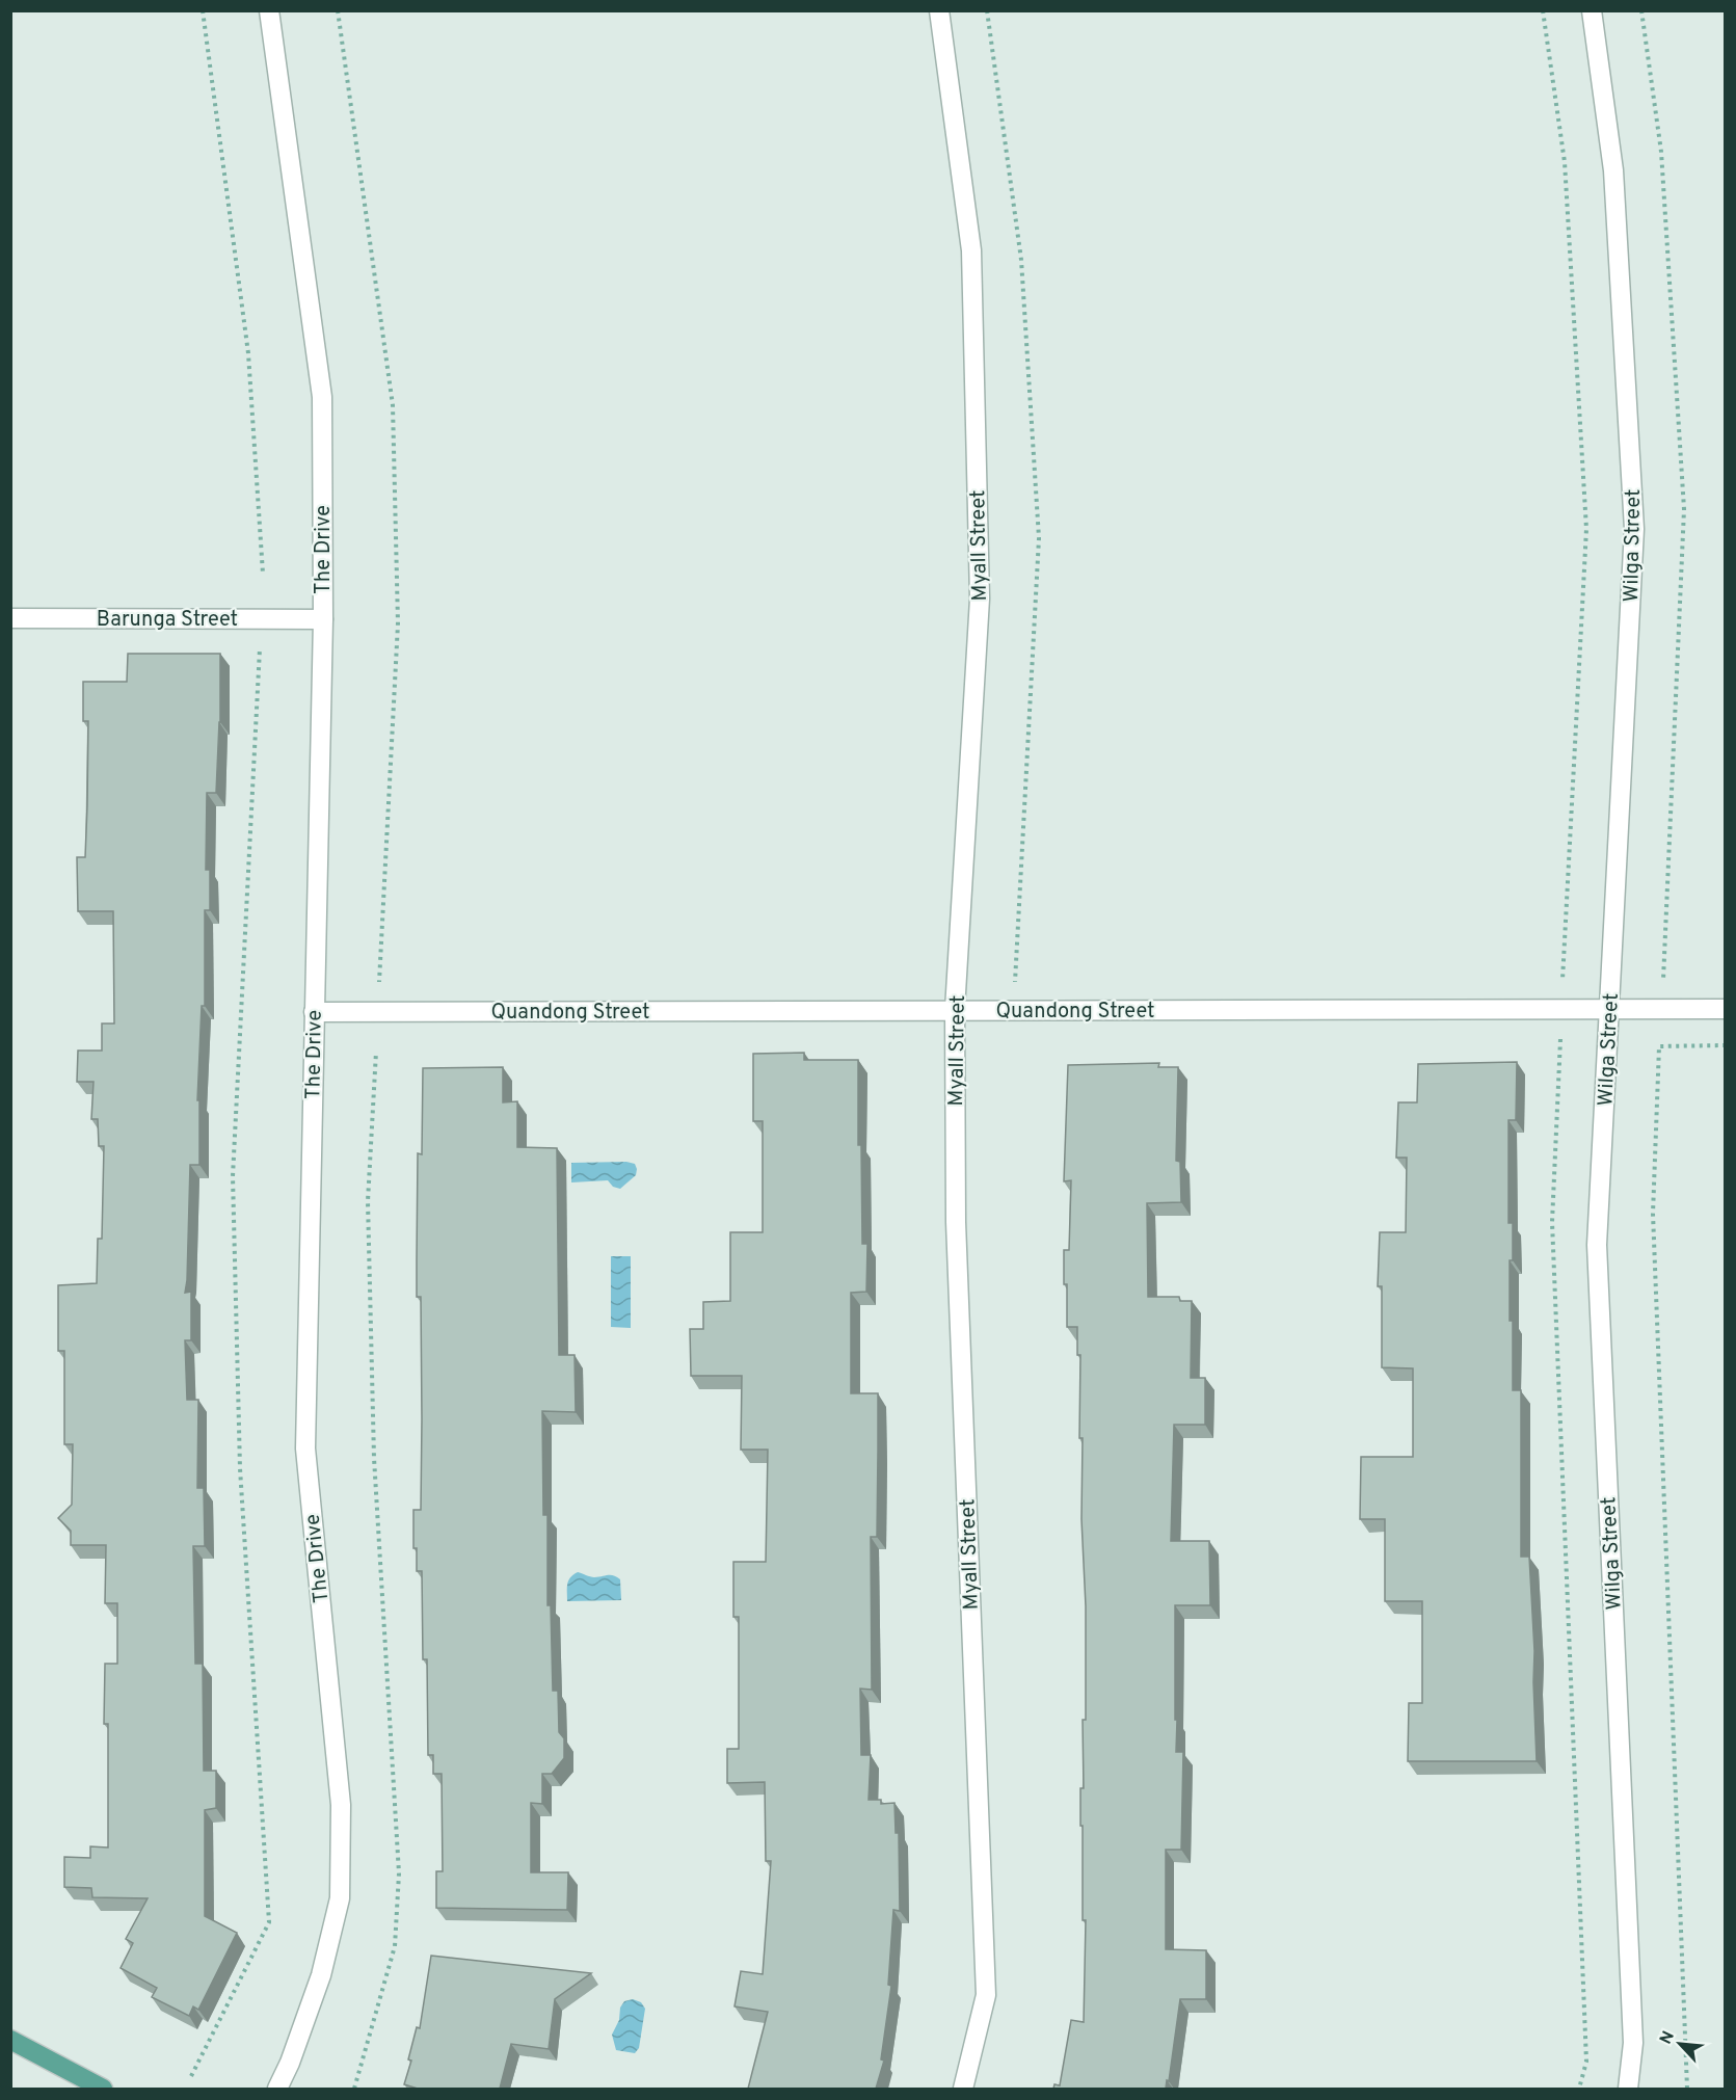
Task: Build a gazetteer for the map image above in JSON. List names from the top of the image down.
{
  "streets": {
    "street": [
      "Myall Street",
      "Wilga Street",
      "The Drive",
      "Barunga Street",
      "Quandong Street"
    ]
  },
  "crossings": [
    ["Myall Street", "Quandong Street"],
    ["Wilga Street", "Quandong Street"],
    ["The Drive", "Barunga Street"],
    ["The Drive", "Quandong Street"]
  ],
  "north": "top left"
}
